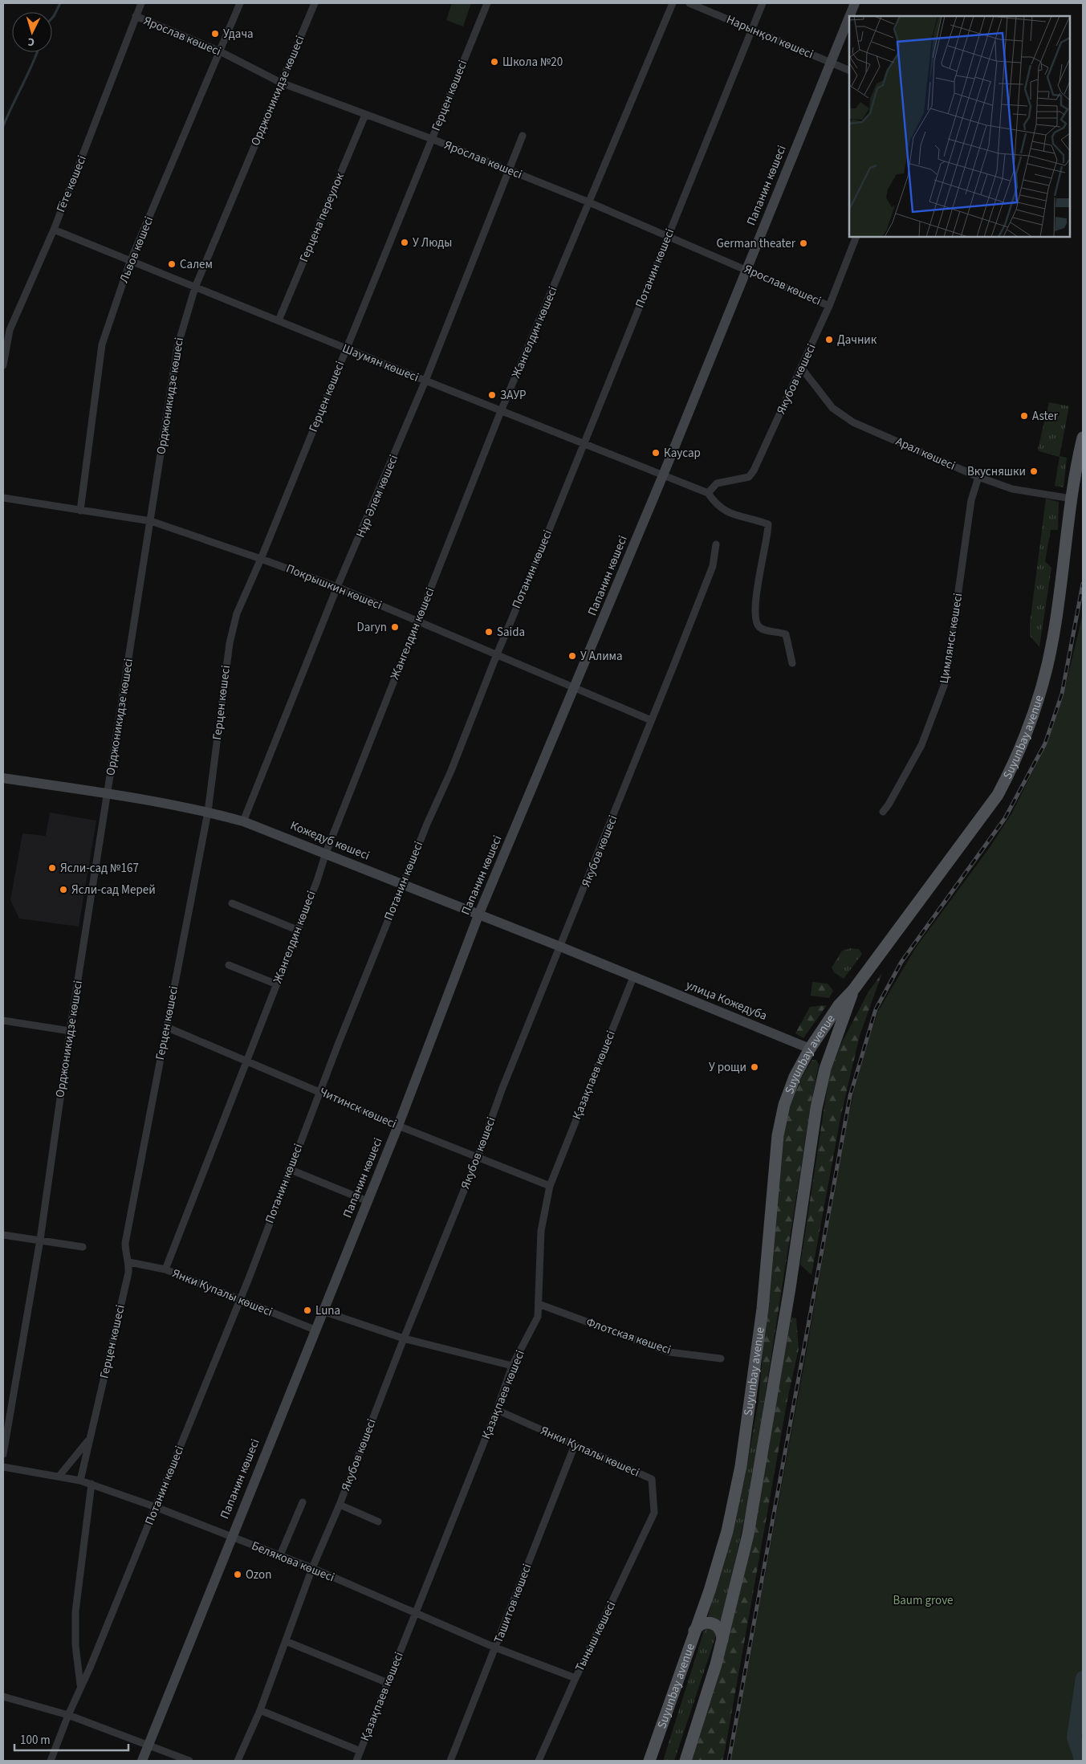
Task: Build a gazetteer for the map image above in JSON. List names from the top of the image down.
{
  "streets": {
    "main road": [
      "Папанин көшесі",
      "Suyunbay avenue",
      "Кожедуб көшесі",
      "улица Кожедуба"
    ],
    "street": [
      "Ярослав көшесі",
      "Нарынқол көшесі",
      "Орджоникидзе көшесі",
      "Герцен көшесі",
      "Гёте көшесі",
      "Герцена переулок",
      "Львов көшесі",
      "Потанин көшесі",
      "Жангелдин көшесі",
      "Шаумян көшесі",
      "Якубов көшесі",
      "Арал көшесі",
      "Нұр Әлем көшесі",
      "Покрышкин көшесі",
      "Цимлянск көшесі",
      "Қазақпаев көшесі",
      "Читинск көшесі",
      "Янки Купалы көшесі",
      "Флотская көшесі",
      "Белякова көшесі",
      "Ташитов көшесі",
      "Тыныш көшесі"
    ]
  },
  "crossings": [
    ["Ярослав көшесі", "Орджоникидзе көшесі"],
    ["Ярослав көшесі", "Герцен көшесі"],
    ["Ярослав көшесі", "Гёте көшесі"],
    ["Ярослав көшесі", "Папанин көшесі"],
    ["Ярослав көшесі", "Герцена переулок"],
    ["Ярослав көшесі", "Львов көшесі"],
    ["Ярослав көшесі", "Потанин көшесі"],
    ["Ярослав көшесі", "Жангелдин көшесі"],
    ["Ярослав көшесі", "Якубов көшесі"],
    ["Ярослав көшесі", "Нұр Әлем көшесі"],
    ["Нарынқол көшесі", "Папанин көшесі"],
    ["Нарынқол көшесі", "Потанин көшесі"],
    ["Орджоникидзе көшесі", "Шаумян көшесі"],
    ["Орджоникидзе көшесі", "Покрышкин көшесі"],
    ["Орджоникидзе көшесі", "Кожедуб көшесі"],
    ["Герцен көшесі", "Шаумян көшесі"],
    ["Герцен көшесі", "Покрышкин көшесі"],
    ["Герцен көшесі", "Кожедуб көшесі"],
    ["Герцен көшесі", "Читинск көшесі"],
    ["Герцен көшесі", "Янки Купалы көшесі"],
    ["Герцен көшесі", "Белякова көшесі"],
    ["Гёте көшесі", "Шаумян көшесі"],
    ["Папанин көшесі", "Шаумян көшесі"],
    ["Папанин көшесі", "Покрышкин көшесі"],
    ["Папанин көшесі", "Кожедуб көшесі"],
    ["Папанин көшесі", "Читинск көшесі"],
    ["Папанин көшесі", "Янки Купалы көшесі"],
    ["Папанин көшесі", "Белякова көшесі"],
    ["Герцена переулок", "Шаумян көшесі"],
    ["Львов көшесі", "Шаумян көшесі"],
    ["Львов көшесі", "Покрышкин көшесі"],
    ["Потанин көшесі", "Шаумян көшесі"],
    ["Потанин көшесі", "Покрышкин көшесі"],
    ["Потанин көшесі", "Кожедуб көшесі"],
    ["Потанин көшесі", "Читинск көшесі"],
    ["Потанин көшесі", "Янки Купалы көшесі"],
    ["Потанин көшесі", "Белякова көшесі"],
    ["Жангелдин көшесі", "Шаумян көшесі"],
    ["Жангелдин көшесі", "Покрышкин көшесі"],
    ["Жангелдин көшесі", "Кожедуб көшесі"],
    ["Жангелдин көшесі", "Читинск көшесі"],
    ["Жангелдин көшесі", "Янки Купалы көшесі"],
    ["Шаумян көшесі", "Якубов көшесі"],
    ["Шаумян көшесі", "Нұр Әлем көшесі"],
    ["Якубов көшесі", "Арал көшесі"],
    ["Якубов көшесі", "Покрышкин көшесі"],
    ["Якубов көшесі", "Кожедуб көшесі"],
    ["Якубов көшесі", "Читинск көшесі"],
    ["Якубов көшесі", "Белякова көшесі"],
    ["Арал көшесі", "Цимлянск көшесі"],
    ["Арал көшесі", "Suyunbay avenue"],
    ["Нұр Әлем көшесі", "Покрышкин көшесі"],
    ["Нұр Әлем көшесі", "Кожедуб көшесі"],
    ["Suyunbay avenue", "улица Кожедуба"],
    ["Кожедуб көшесі", "улица Кожедуба"],
    ["Кожедуб көшесі", "Қазақпаев көшесі"],
    ["улица Кожедуба", "Қазақпаев көшесі"],
    ["Қазақпаев көшесі", "Читинск көшесі"],
    ["Қазақпаев көшесі", "Янки Купалы көшесі"],
    ["Қазақпаев көшесі", "Флотская көшесі"],
    ["Қазақпаев көшесі", "Белякова көшесі"],
    ["Янки Купалы көшесі", "Ташитов көшесі"],
    ["Янки Купалы көшесі", "Тыныш көшесі"],
    ["Белякова көшесі", "Ташитов көшесі"],
    ["Белякова көшесі", "Тыныш көшесі"]
  ],
  "parks": ["Baum grove"],
  "places": [
    "Удача",
    "Школа №20",
    "У Люды",
    "German theater",
    "Салем",
    "Дачник",
    "ЗАУР",
    "Aster",
    "Каусар",
    "Вкусняшки",
    "Daryn",
    "Saida",
    "У Алима",
    "Ясли-сад №167",
    "Ясли-сад Мерей",
    "У рощи",
    "Luna",
    "Ozon"
  ],
  "scale_bar": "100 m",
  "north": "bottom"
}
